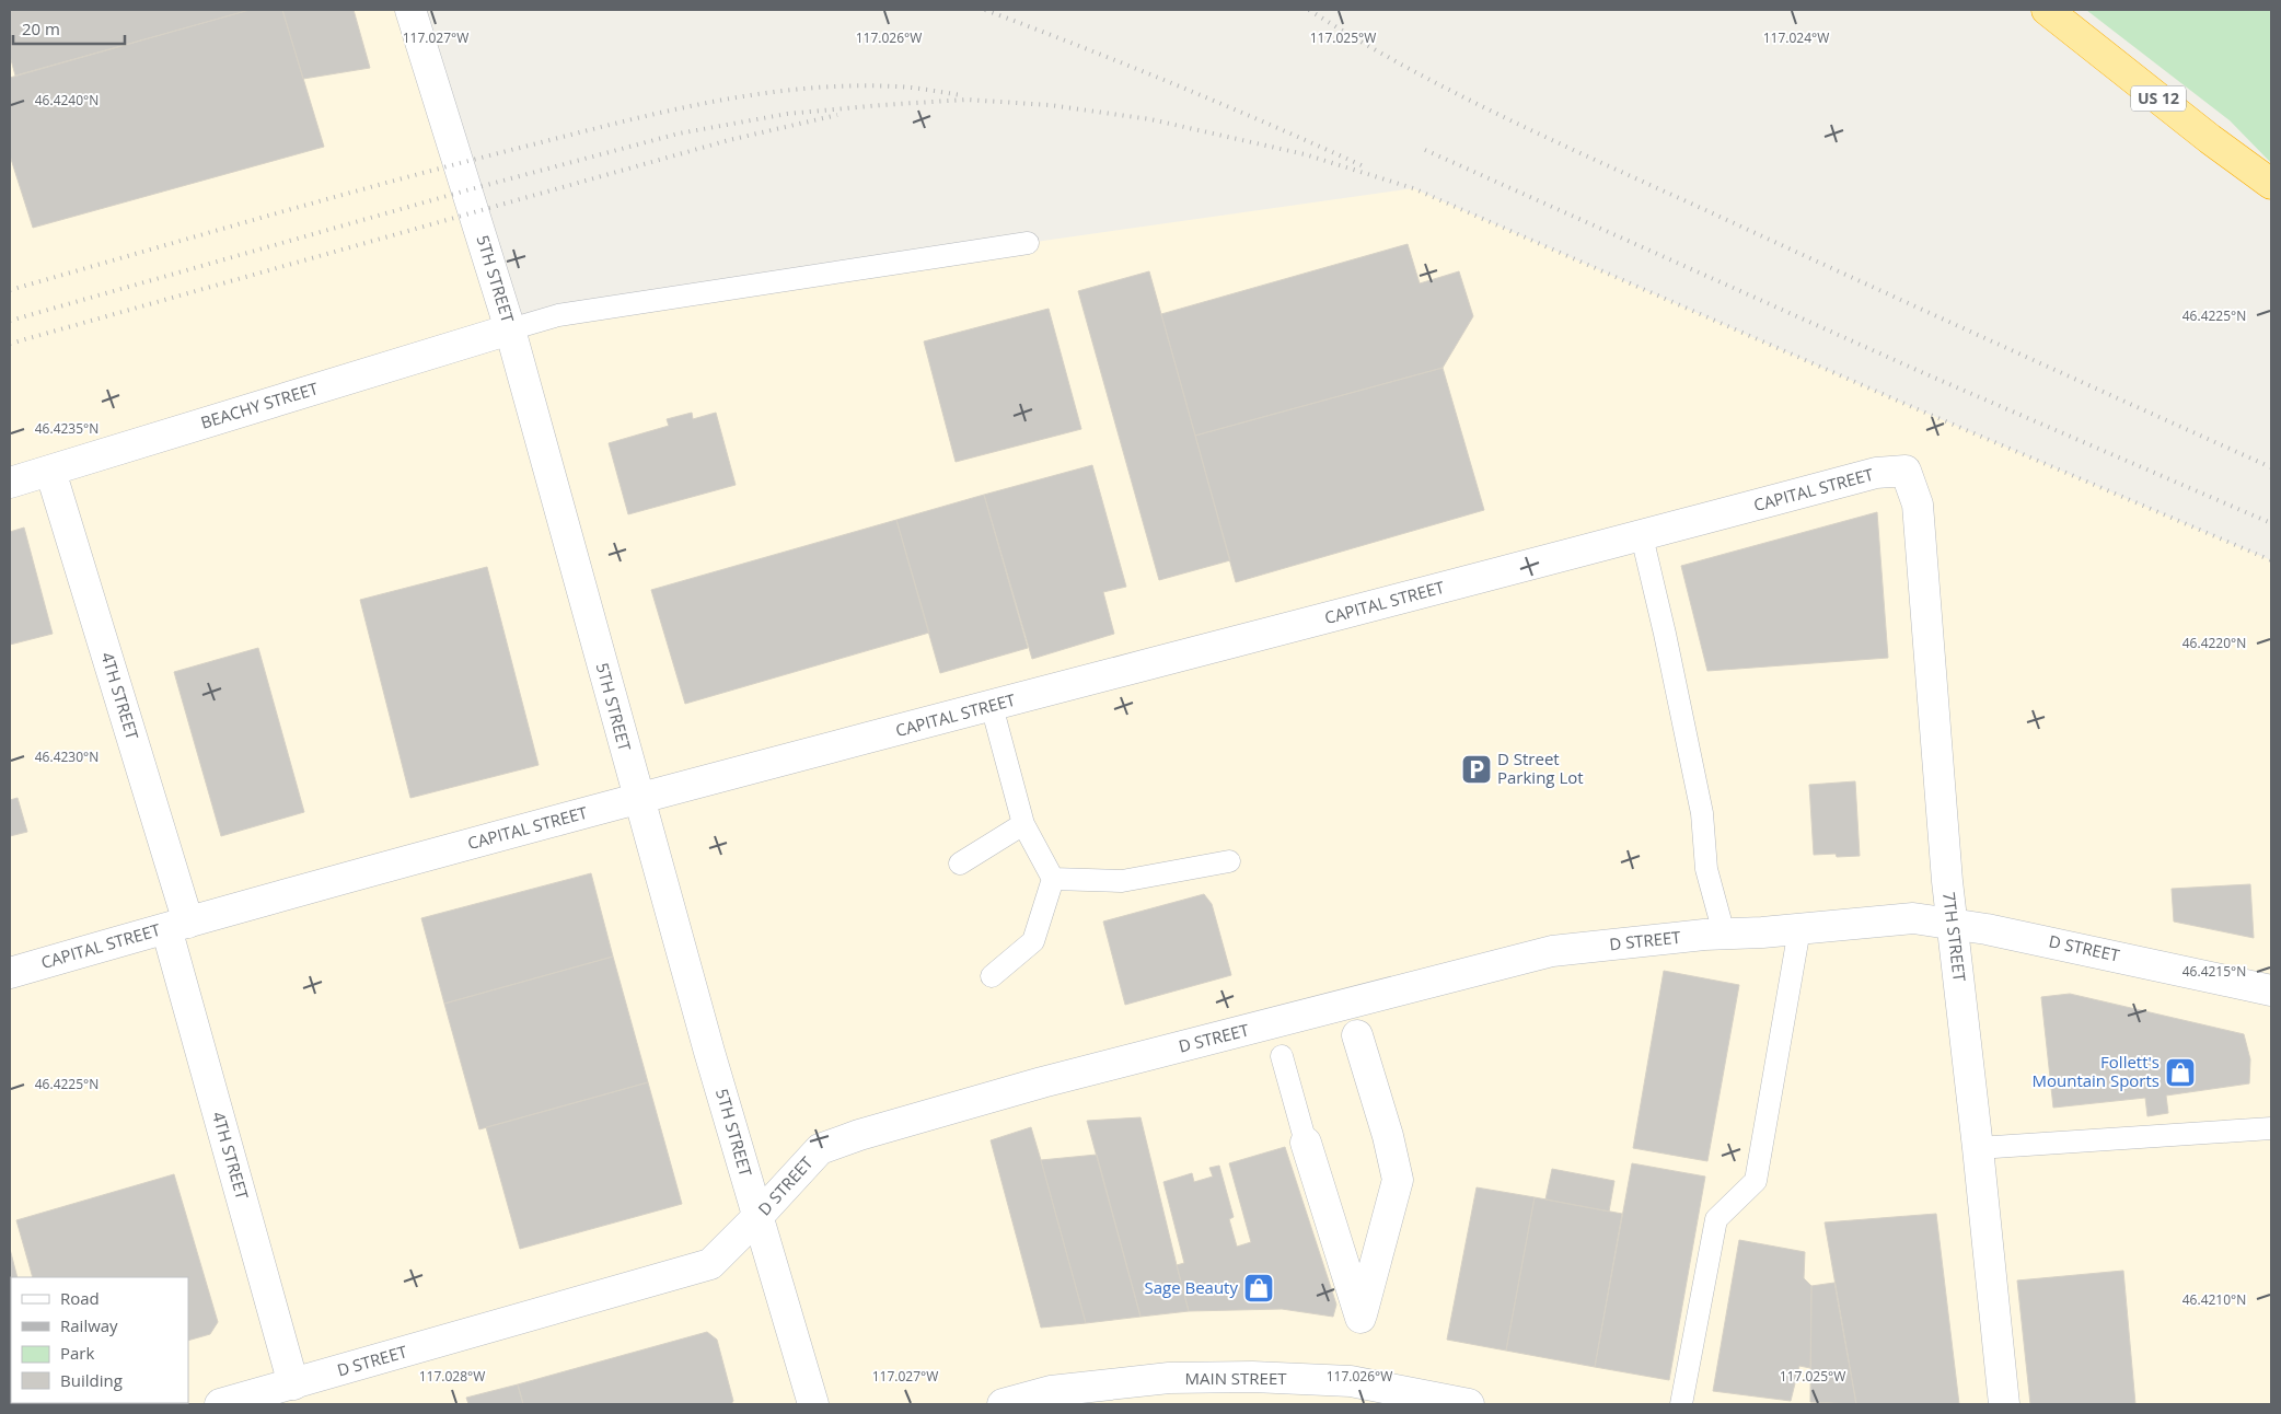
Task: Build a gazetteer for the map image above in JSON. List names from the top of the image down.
{
  "streets": {
    "highway": ["US 12"],
    "street": [
      "5TH STREET",
      "BEACHY STREET",
      "CAPITAL STREET",
      "4TH STREET",
      "7TH STREET",
      "D STREET",
      "MAIN STREET"
    ]
  },
  "crossings": [
    ["5TH STREET", "BEACHY STREET"],
    ["5TH STREET", "CAPITAL STREET"],
    ["5TH STREET", "D STREET"],
    ["BEACHY STREET", "4TH STREET"],
    ["CAPITAL STREET", "4TH STREET"],
    ["CAPITAL STREET", "7TH STREET"],
    ["4TH STREET", "D STREET"],
    ["7TH STREET", "D STREET"]
  ],
  "places": {
    "parking": ["D Street Parking Lot"],
    "shop": ["Follett's Mountain Sports", "Sage Beauty"]
  },
  "legend": [
    "Road",
    "Railway",
    "Park",
    "Building"
  ],
  "scale_bar": "20 m",
  "coordinates": [
    "117.024°W",
    "117.027°W",
    "117.026°W",
    "117.025°W",
    "46.4240°N",
    "46.4225°N",
    "46.4235°N",
    "46.4220°N",
    "46.4230°N",
    "46.4215°N",
    "46.4210°N",
    "117.028°W"
  ]
}
